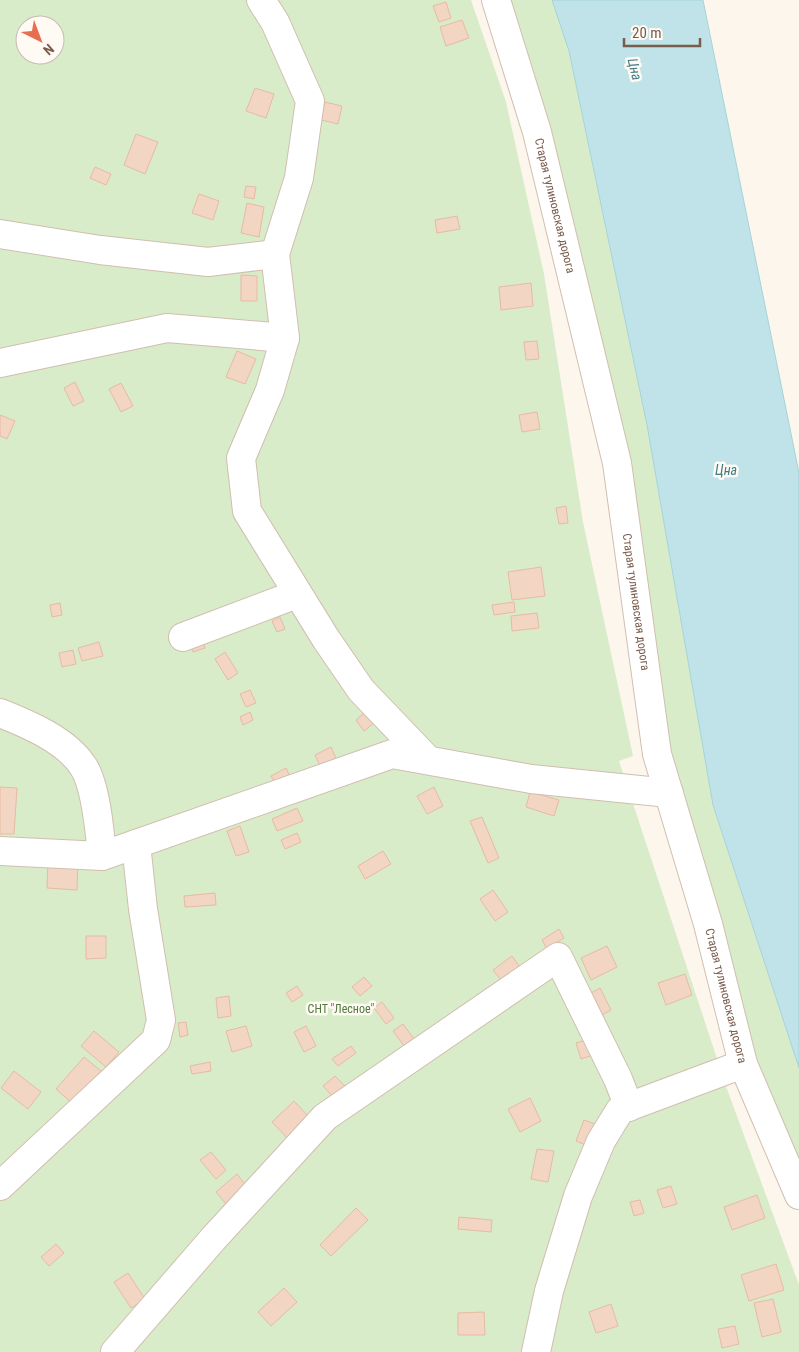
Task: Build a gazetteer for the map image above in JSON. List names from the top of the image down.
{
  "streets": {
    "street": ["Старая тулиновская дорога"]
  },
  "water": ["Цна"],
  "parks": ["СНТ \"Лесное\""],
  "scale_bar": "20 m",
  "north": "bottom right"
}
